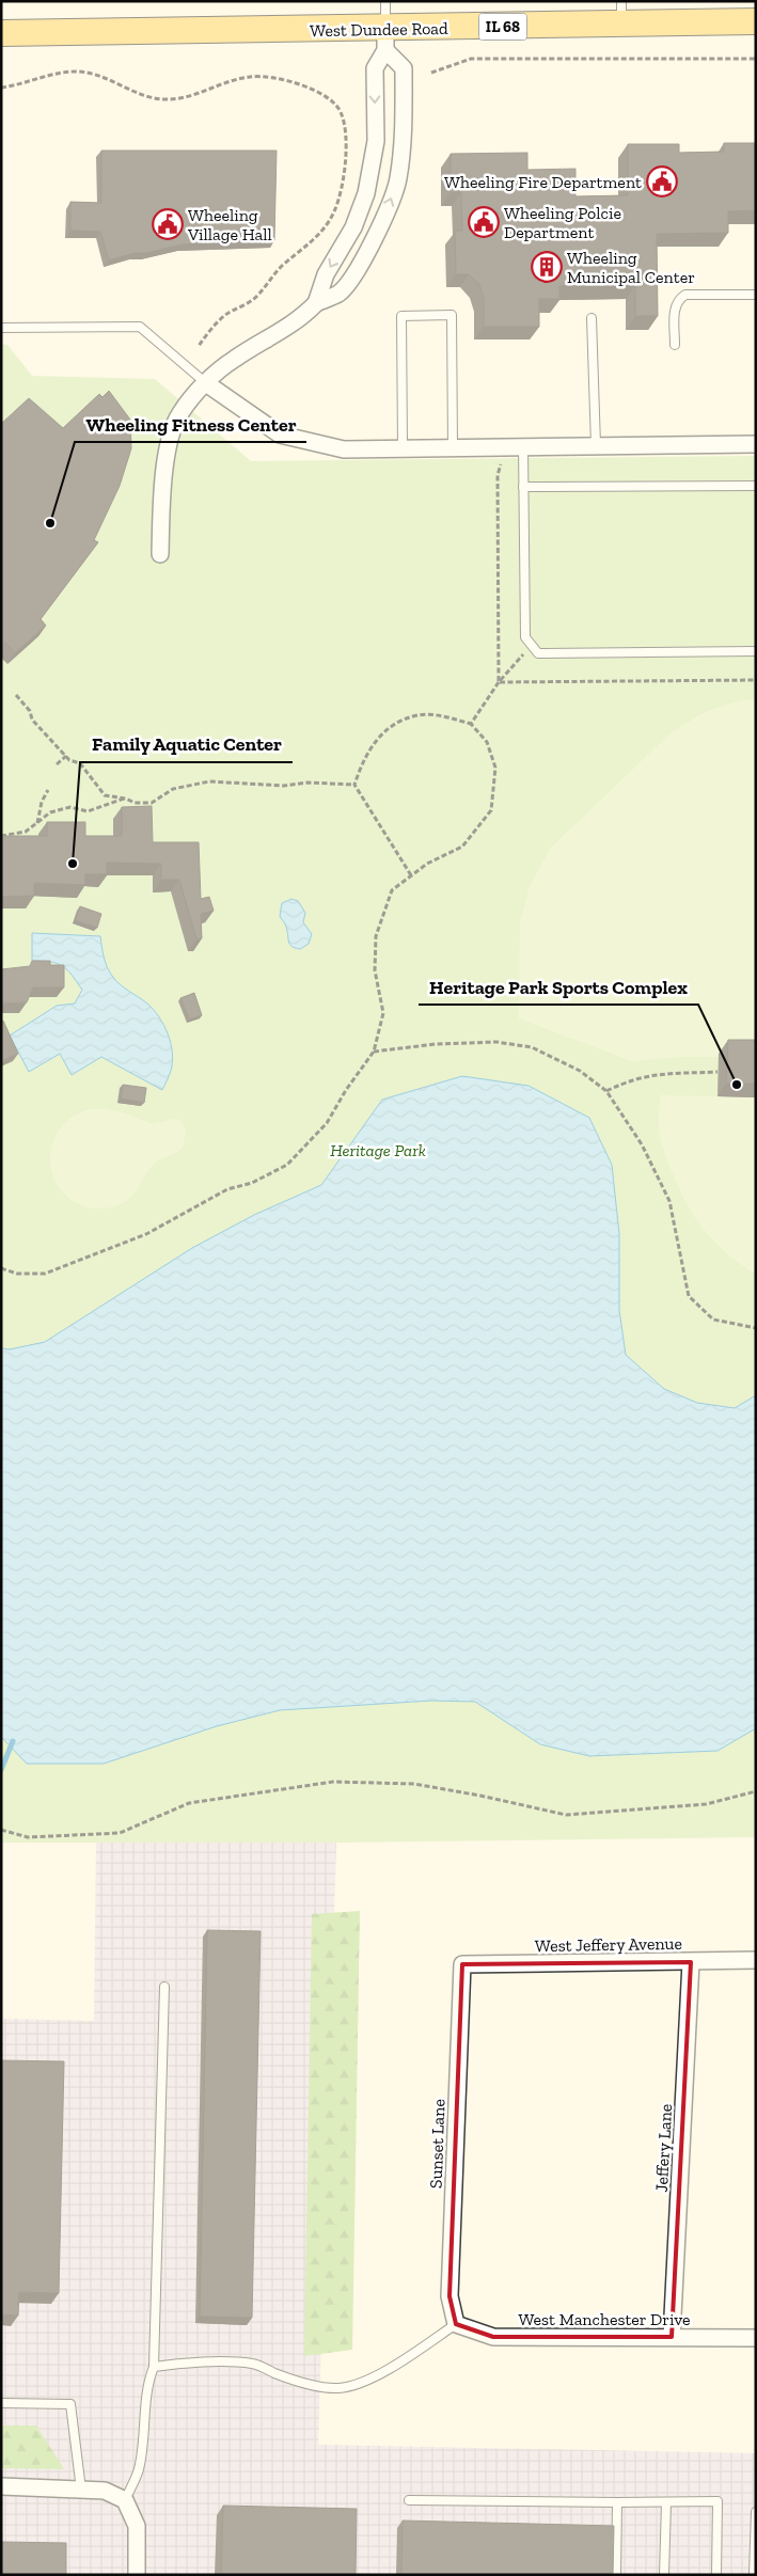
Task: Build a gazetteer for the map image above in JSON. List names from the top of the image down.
{
  "streets": {
    "main road": ["IL 68", "West Dundee Road"],
    "street": [
      "West Jeffery Avenue",
      "Sunset Lane",
      "Jeffery Lane",
      "West Manchester Drive"
    ]
  },
  "crossings": [
    ["West Jeffery Avenue", "Sunset Lane"],
    ["West Jeffery Avenue", "Jeffery Lane"],
    ["Sunset Lane", "West Manchester Drive"],
    ["Jeffery Lane", "West Manchester Drive"]
  ],
  "parks": ["Heritage Park"],
  "places": {
    "public building": ["Wheeling Fire Department", "Wheeling Polcie Department", "Wheeling Village Hall"],
    "building": ["Wheeling Municipal Center"],
    "other": ["Wheeling Fitness Center", "Family Aquatic Center", "Heritage Park Sports Complex"]
  }
}
